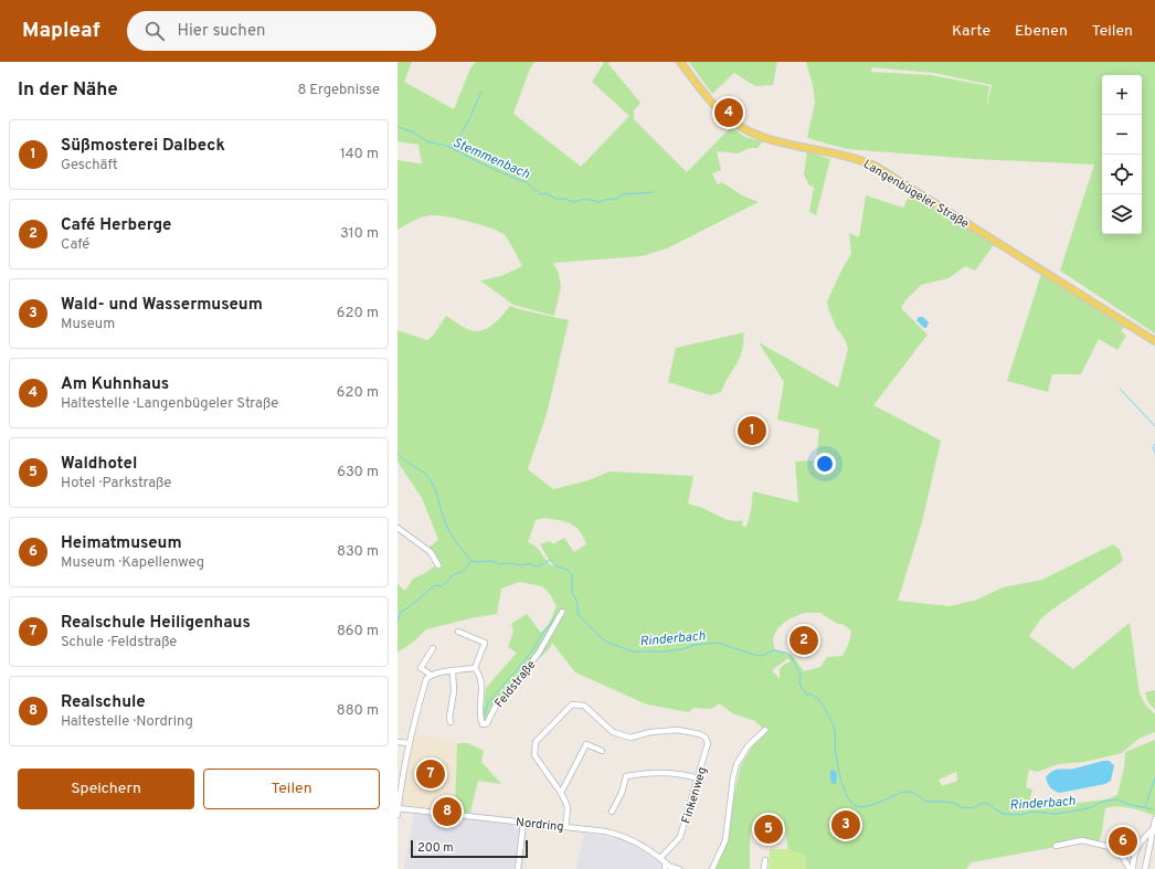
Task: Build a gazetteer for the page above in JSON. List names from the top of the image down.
{
  "streets": {
    "main road": ["Langenbügeler Straße"],
    "street": ["Feldstraße", "Finkenweg", "Nordring"]
  },
  "crossings": [
    ["Finkenweg", "Nordring"]
  ],
  "water": ["Stemmenbach", "Rinderbach"],
  "scale_bar": "200 m",
  "page": {
    "header": "Mapleaf",
    "search": "Hier suchen",
    "nav": ["Karte", "Ebenen", "Teilen"],
    "heading": ["In der Nähe", "8 Ergebnisse"],
    "map_buttons": ["+", "−"],
    "pins": [
      "4",
      "1",
      "2",
      "7",
      "8",
      "3",
      "5",
      "6"
    ],
    "list": [
      {
        "mark": "1",
        "name": "Süßmosterei Dalbeck",
        "note": "Geschäft",
        "value": "140 m"
      },
      {
        "mark": "2",
        "name": "Café Herberge",
        "note": "Café",
        "value": "310 m"
      },
      {
        "mark": "3",
        "name": "Wald- und Wassermuseum",
        "note": "Museum",
        "value": "620 m"
      },
      {
        "mark": "4",
        "name": "Am Kuhnhaus",
        "note": "Haltestelle · Langenbügeler Straße",
        "value": "620 m"
      },
      {
        "mark": "5",
        "name": "Waldhotel",
        "note": "Hotel · Parkstraße",
        "value": "630 m"
      },
      {
        "mark": "6",
        "name": "Heimatmuseum",
        "note": "Museum · Kapellenweg",
        "value": "830 m"
      },
      {
        "mark": "7",
        "name": "Realschule Heiligenhaus",
        "note": "Schule · Feldstraße",
        "value": "860 m"
      },
      {
        "mark": "8",
        "name": "Realschule",
        "note": "Haltestelle · Nordring",
        "value": "880 m"
      }
    ],
    "buttons": ["Speichern", "Teilen"],
    "scale": "200 m"
  }
}
